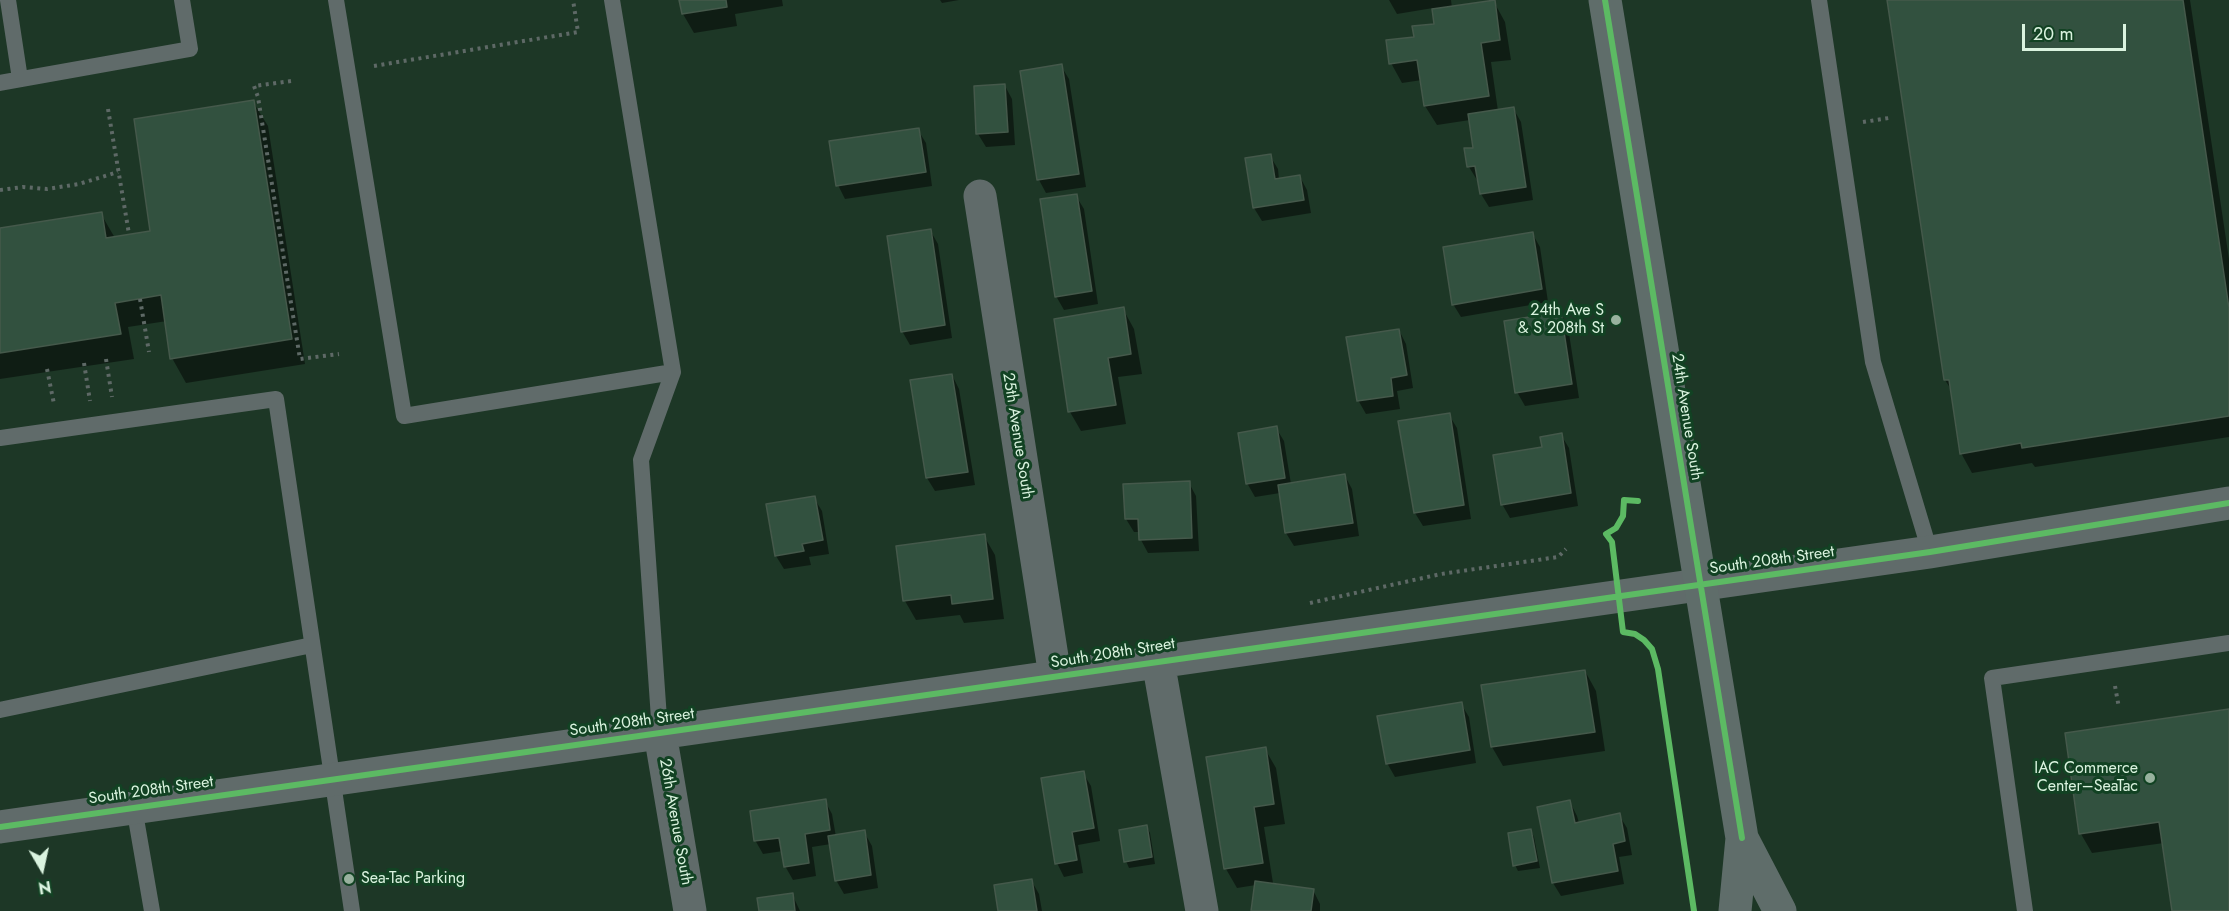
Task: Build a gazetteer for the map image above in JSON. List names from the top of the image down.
{
  "streets": {
    "street": [
      "24th Avenue South",
      "25th Avenue South",
      "South 208th Street",
      "26th Avenue South"
    ]
  },
  "crossings": [
    ["24th Avenue South", "South 208th Street"],
    ["25th Avenue South", "South 208th Street"],
    ["South 208th Street", "26th Avenue South"]
  ],
  "places": ["24th Ave S & S 208th St", "IAC Commerce Center–SeaTac", "Sea-Tac Parking"],
  "scale_bar": "20 m",
  "north": "bottom"
}
